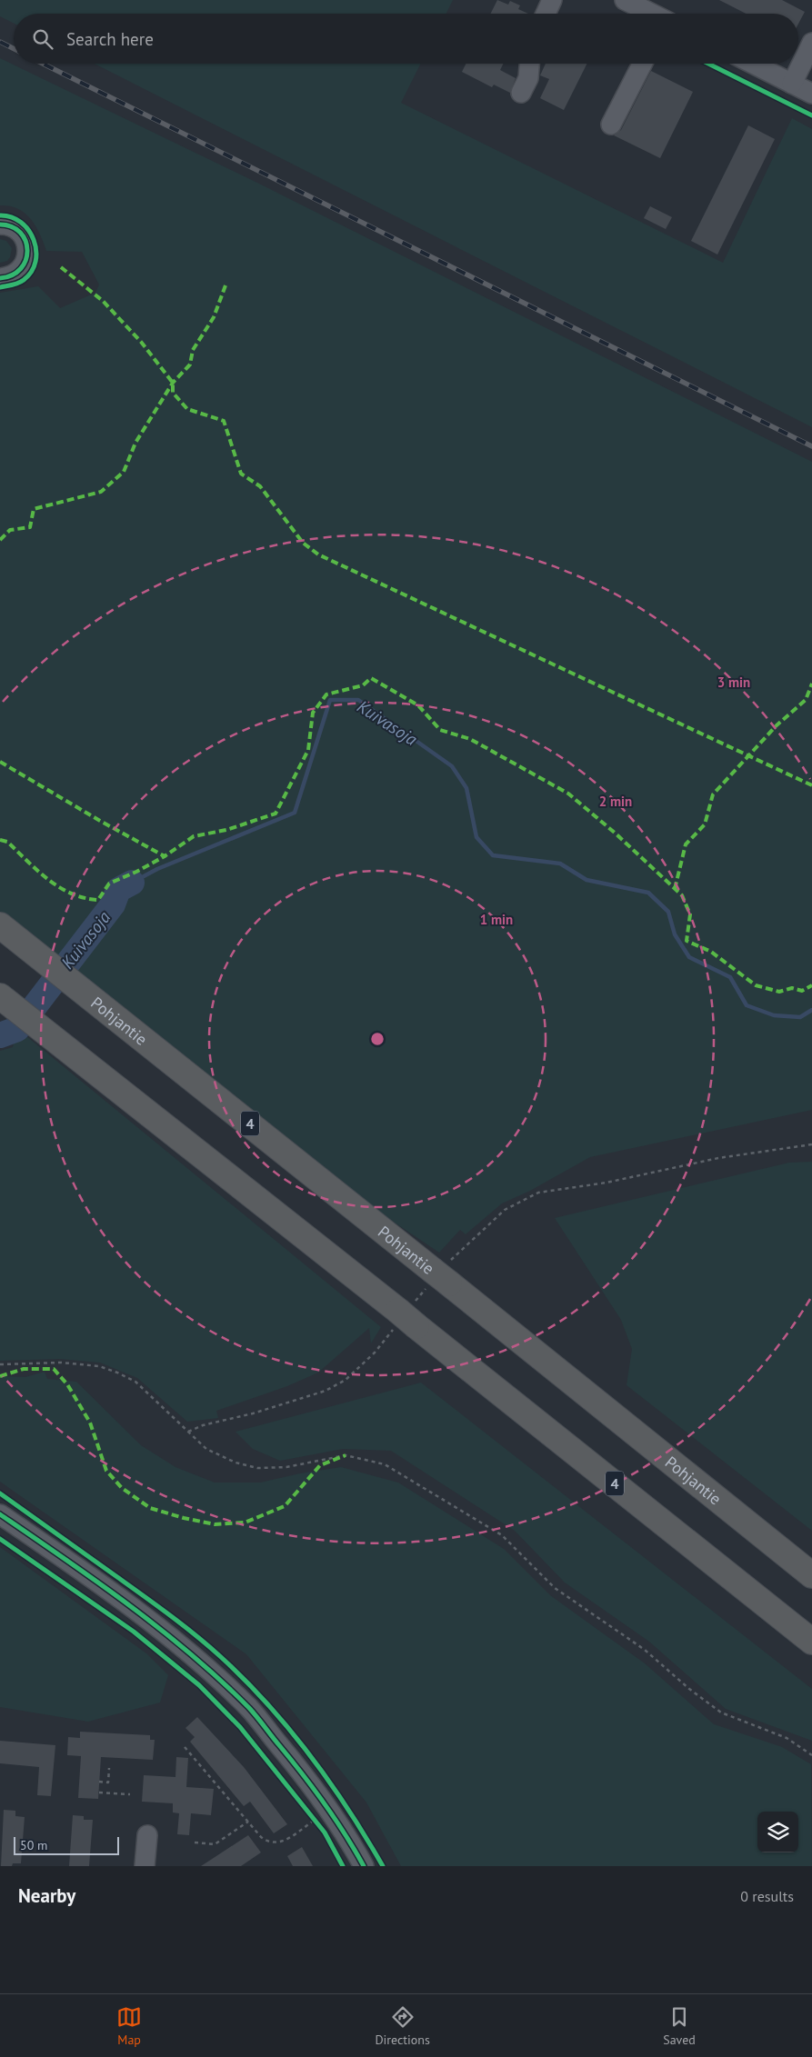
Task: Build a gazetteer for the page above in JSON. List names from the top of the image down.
{
  "streets": {
    "highway": ["Pohjantie", "4"]
  },
  "water": ["Kuivasoja"],
  "scale_bar": "50 m",
  "page": {
    "search": "Search here",
    "scale": "50 m",
    "heading": ["Nearby", "0 results"],
    "nav": ["Map", "Directions", "Saved"]
  },
  "rings": ["3 min", "2 min", "1 min"]
}
